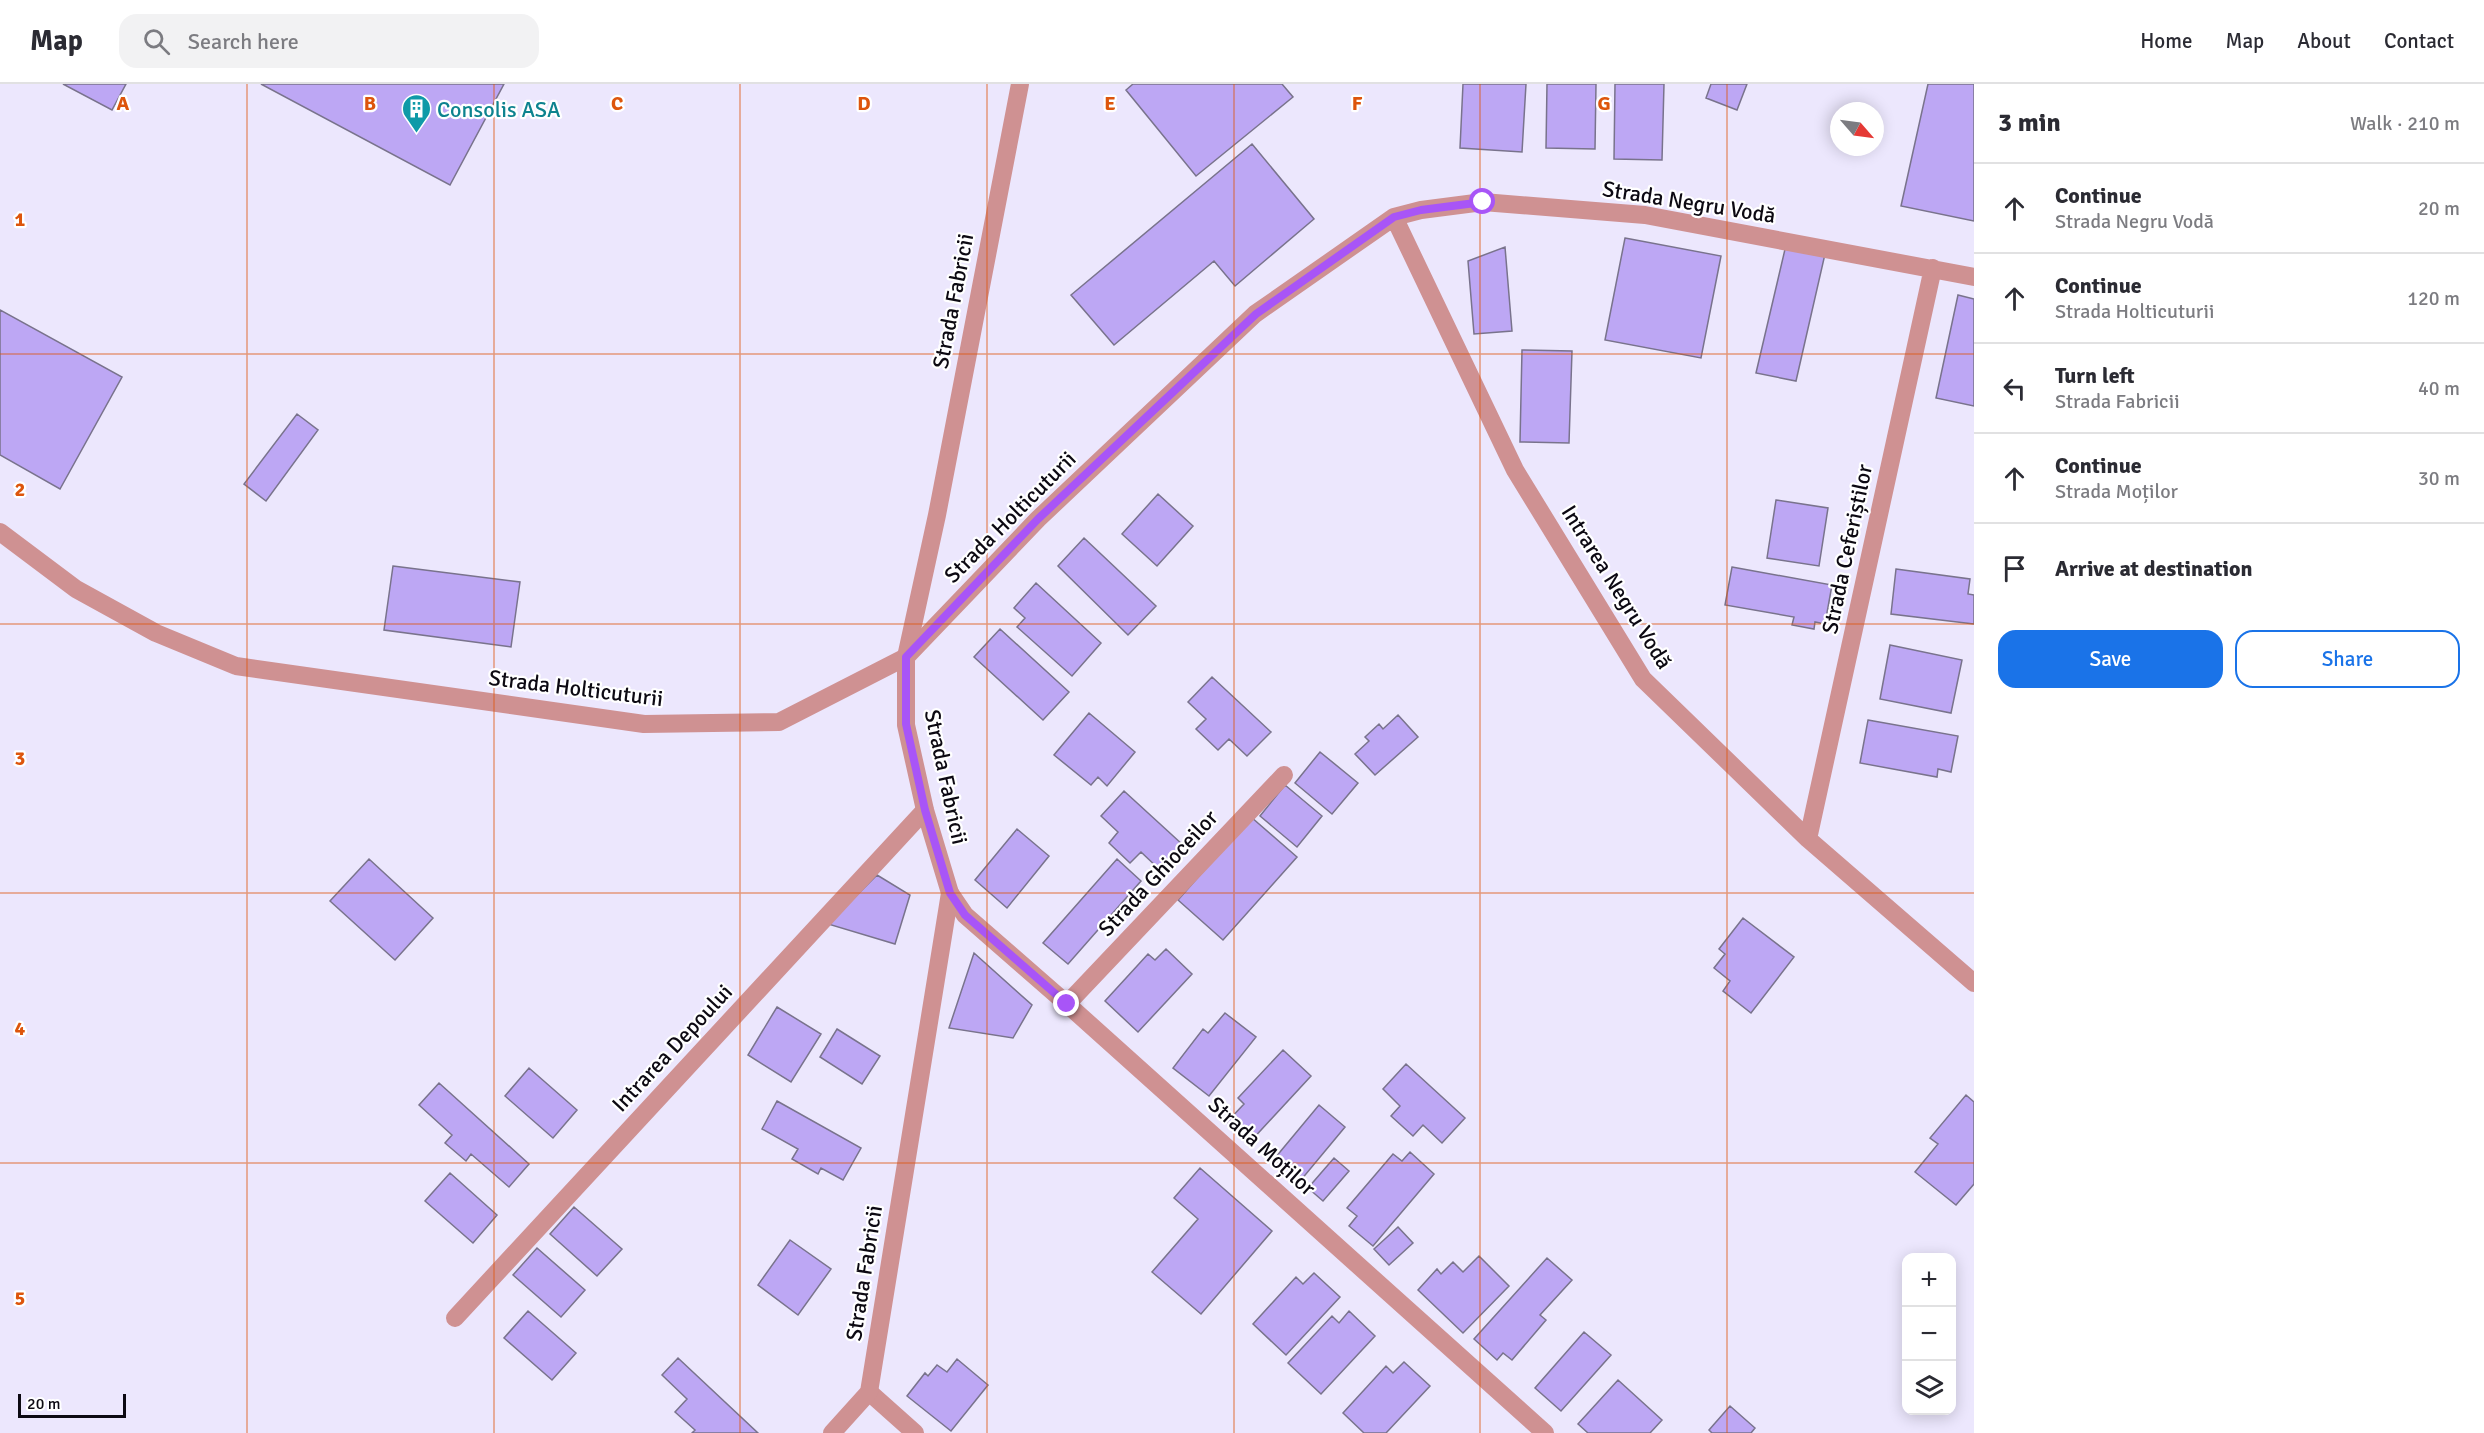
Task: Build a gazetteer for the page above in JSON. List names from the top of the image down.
{
  "streets": {
    "street": [
      "Strada Negru Vodă",
      "Strada Fabricii",
      "Strada Holticuturii",
      "Strada Ceferiștilor",
      "Intrarea Negru Vodă",
      "Strada Ghioceilor",
      "Intrarea Depoului",
      "Strada Moților"
    ]
  },
  "crossings": [
    ["Strada Negru Vodă", "Strada Holticuturii"],
    ["Strada Negru Vodă", "Strada Ceferiștilor"],
    ["Strada Negru Vodă", "Intrarea Negru Vodă"],
    ["Strada Fabricii", "Strada Holticuturii"],
    ["Strada Fabricii", "Intrarea Depoului"],
    ["Strada Fabricii", "Strada Moților"],
    ["Strada Holticuturii", "Intrarea Negru Vodă"],
    ["Strada Ceferiștilor", "Intrarea Negru Vodă"],
    ["Strada Ghioceilor", "Strada Moților"]
  ],
  "places": {
    "building": ["Consolis ASA"]
  },
  "scale_bar": "20 m",
  "north": "bottom right",
  "page": {
    "header": "Map",
    "search": "Search here",
    "nav": [
      "Home",
      "Map",
      "About",
      "Contact"
    ],
    "heading": ["3 min", "Walk · 210 m"],
    "list": [
      ["Continue", "Strada Negru Vodă", "20 m"],
      ["Continue", "Strada Holticuturii", "120 m"],
      ["Turn left", "Strada Fabricii", "40 m"],
      ["Continue", "Strada Moților", "30 m"],
      "Arrive at destination"
    ],
    "buttons": ["Save", "Share"],
    "map_buttons": ["+", "−"],
    "scale": "20 m"
  },
  "grid": {
    "columns": [
      "A",
      "B",
      "C",
      "D",
      "E",
      "F",
      "G"
    ],
    "rows": [
      "1",
      "2",
      "3",
      "4",
      "5"
    ]
  }
}
